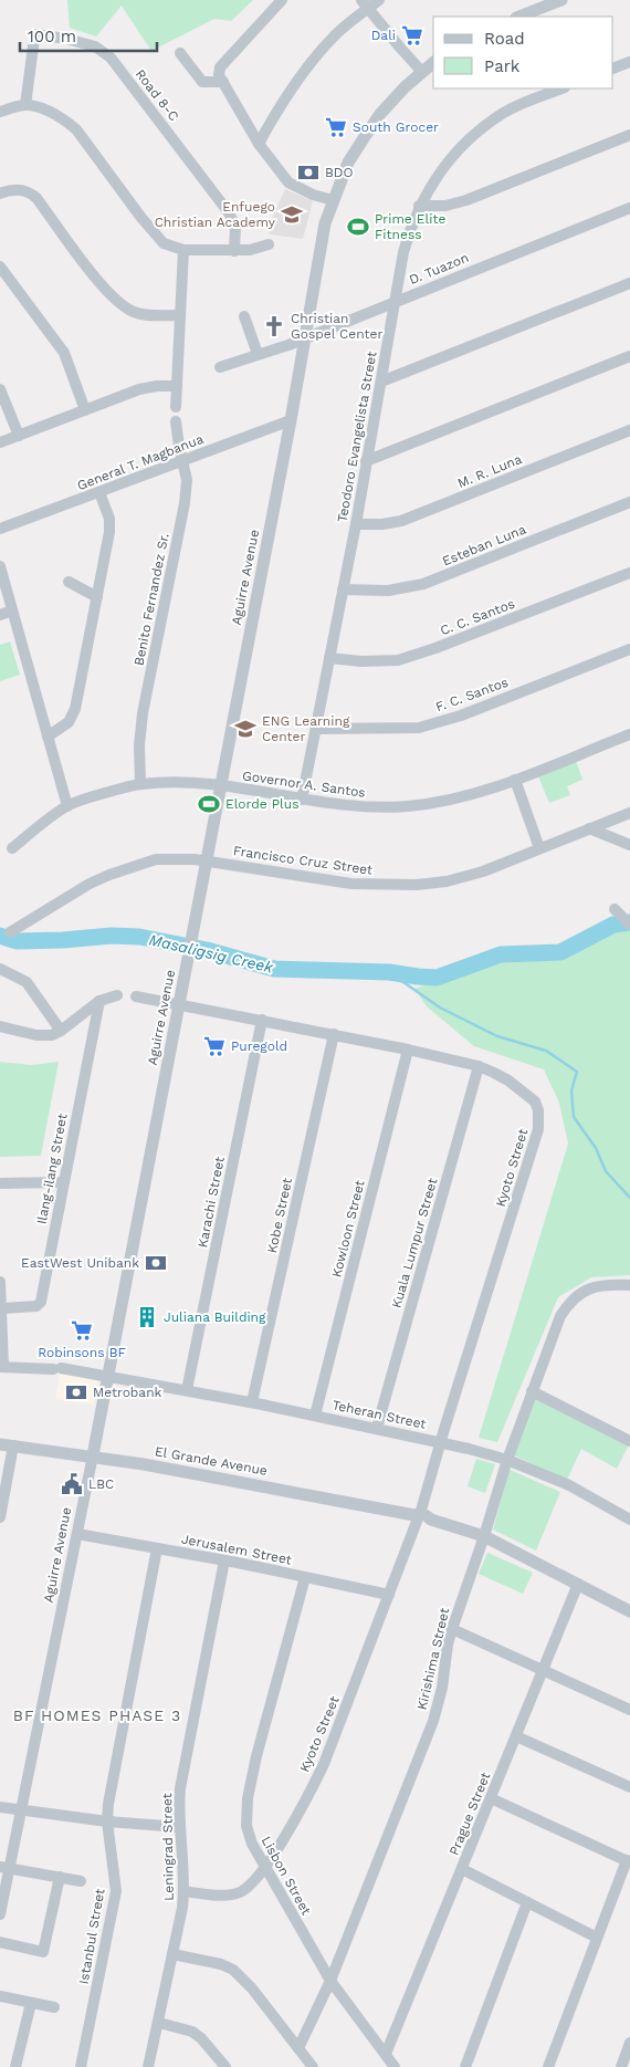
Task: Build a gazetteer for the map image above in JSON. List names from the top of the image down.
{
  "streets": {
    "street": [
      "Road 8-C",
      "D. Tuazon",
      "Teodoro Evangelista Street",
      "General T. Magbanua",
      "M. R. Luna",
      "Esteban Luna",
      "Aguirre Avenue",
      "Benito Fernandez Sr.",
      "C. C. Santos",
      "F. C. Santos",
      "Governor A. Santos",
      "Francisco Cruz Street",
      "Kyoto Street",
      "Ilang-ilang Street",
      "Karachi Street",
      "Kobe Street",
      "Kowloon Street",
      "Kuala Lumpur Street",
      "Teheran Street",
      "El Grande Avenue",
      "Jerusalem Street",
      "Kirishima Street",
      "Prague Street",
      "Leningrad Street",
      "Lisbon Street",
      "Istanbul Street"
    ]
  },
  "crossings": [
    ["D. Tuazon", "Teodoro Evangelista Street"],
    ["D. Tuazon", "Aguirre Avenue"],
    ["Teodoro Evangelista Street", "M. R. Luna"],
    ["Teodoro Evangelista Street", "Esteban Luna"],
    ["Teodoro Evangelista Street", "C. C. Santos"],
    ["Teodoro Evangelista Street", "F. C. Santos"],
    ["Teodoro Evangelista Street", "Governor A. Santos"],
    ["General T. Magbanua", "Aguirre Avenue"],
    ["General T. Magbanua", "Benito Fernandez Sr."],
    ["Aguirre Avenue", "Governor A. Santos"],
    ["Aguirre Avenue", "Francisco Cruz Street"],
    ["Aguirre Avenue", "Kyoto Street"],
    ["Aguirre Avenue", "Teheran Street"],
    ["Aguirre Avenue", "El Grande Avenue"],
    ["Aguirre Avenue", "Jerusalem Street"],
    ["Benito Fernandez Sr.", "Governor A. Santos"],
    ["Kyoto Street", "Karachi Street"],
    ["Kyoto Street", "Kobe Street"],
    ["Kyoto Street", "Kowloon Street"],
    ["Kyoto Street", "Kuala Lumpur Street"],
    ["Kyoto Street", "Teheran Street"],
    ["Kyoto Street", "El Grande Avenue"],
    ["Kyoto Street", "Jerusalem Street"],
    ["Kyoto Street", "Leningrad Street"],
    ["Kyoto Street", "Lisbon Street"],
    ["Karachi Street", "Teheran Street"],
    ["Kobe Street", "Teheran Street"],
    ["Kowloon Street", "Teheran Street"],
    ["Kuala Lumpur Street", "Teheran Street"],
    ["Teheran Street", "Kirishima Street"],
    ["El Grande Avenue", "Kirishima Street"],
    ["El Grande Avenue", "Prague Street"],
    ["Jerusalem Street", "Leningrad Street"],
    ["Jerusalem Street", "Lisbon Street"],
    ["Jerusalem Street", "Istanbul Street"],
    ["Kirishima Street", "Lisbon Street"],
    ["Prague Street", "Lisbon Street"]
  ],
  "districts": ["BF HOMES PHASE 3"],
  "water": ["Masaligsig Creek"],
  "places": {
    "supermarket": [
      "Dali",
      "South Grocer",
      "Puregold",
      "Robinsons BF"
    ],
    "bank": ["BDO", "EastWest Unibank", "Metrobank"],
    "school or university": ["Enfuego Christian Academy", "ENG Learning Center"],
    "sports": ["Prime Elite Fitness", "Elorde Plus"],
    "church": ["Christian Gospel Center"],
    "building": ["Juliana Building"],
    "public building": ["LBC"]
  },
  "legend": ["Road", "Park"],
  "scale_bar": "100 m"
}
